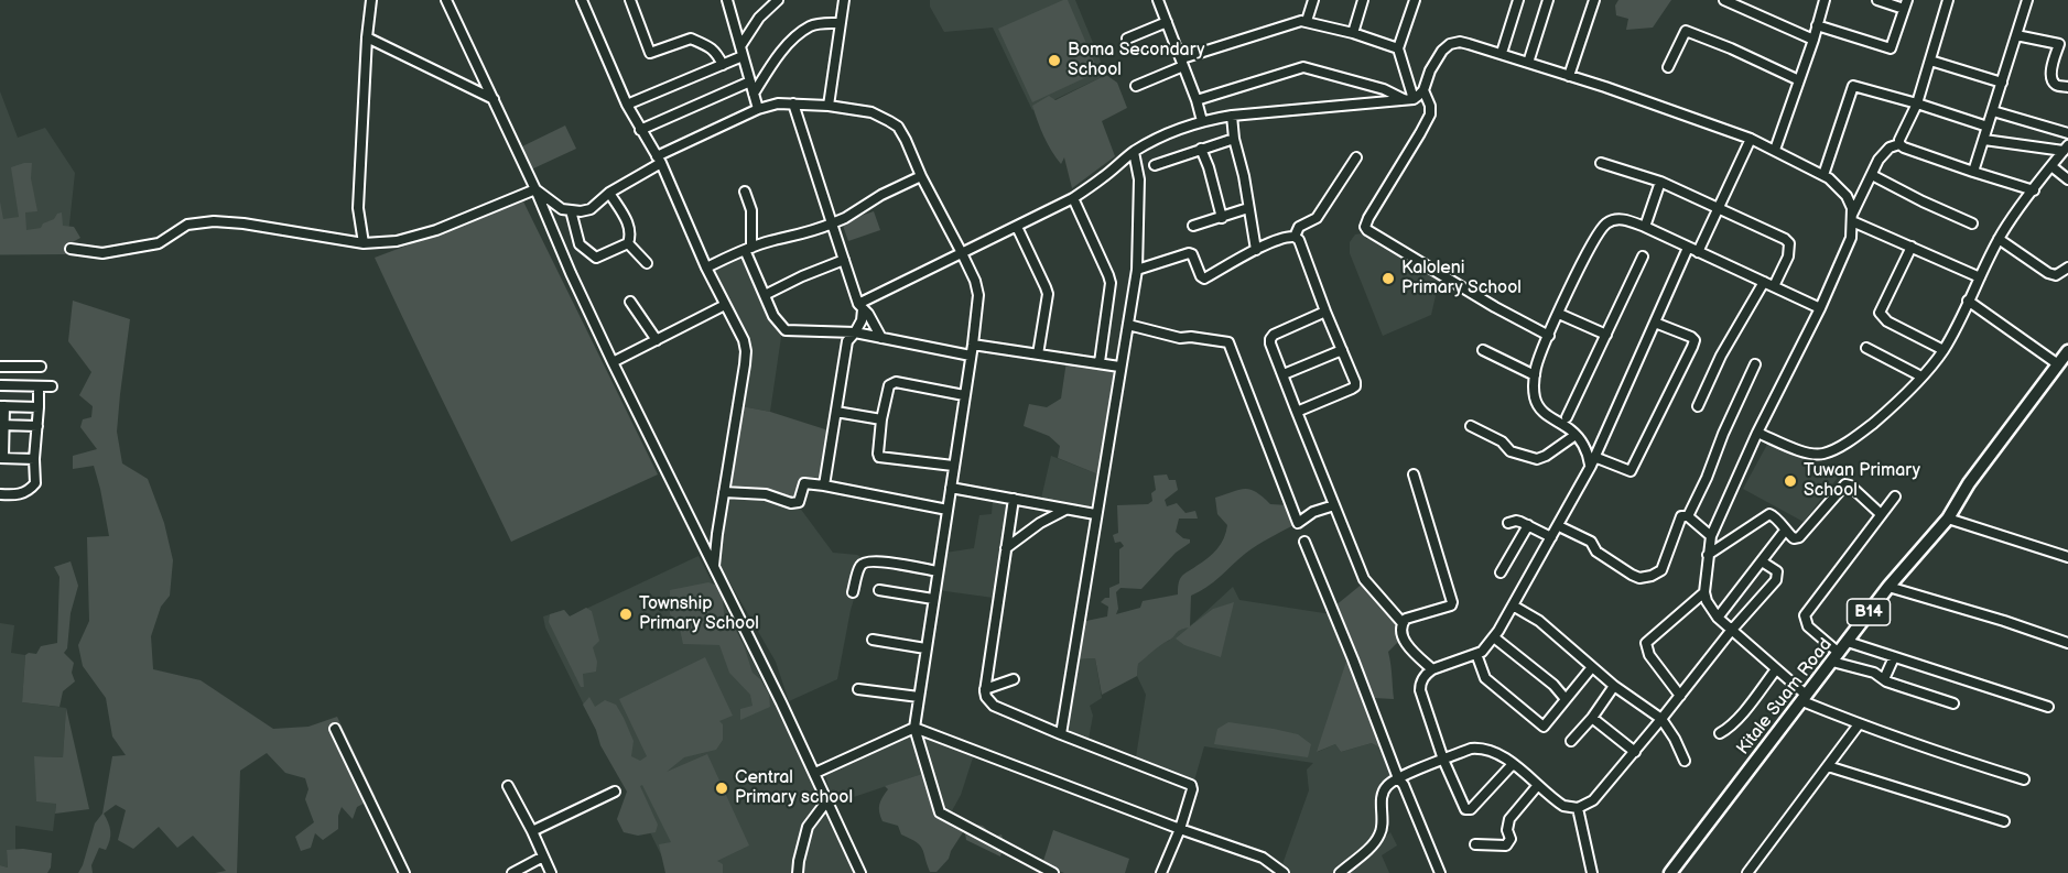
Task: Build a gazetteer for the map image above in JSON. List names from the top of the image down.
{
  "streets": {
    "highway": ["B14", "Kitale Suam Road"]
  },
  "places": [
    "Boma Secondary School",
    "Kaloleni Primary School",
    "Tuwan Primary School",
    "Township Primary School",
    "Central Primary school"
  ]
}
